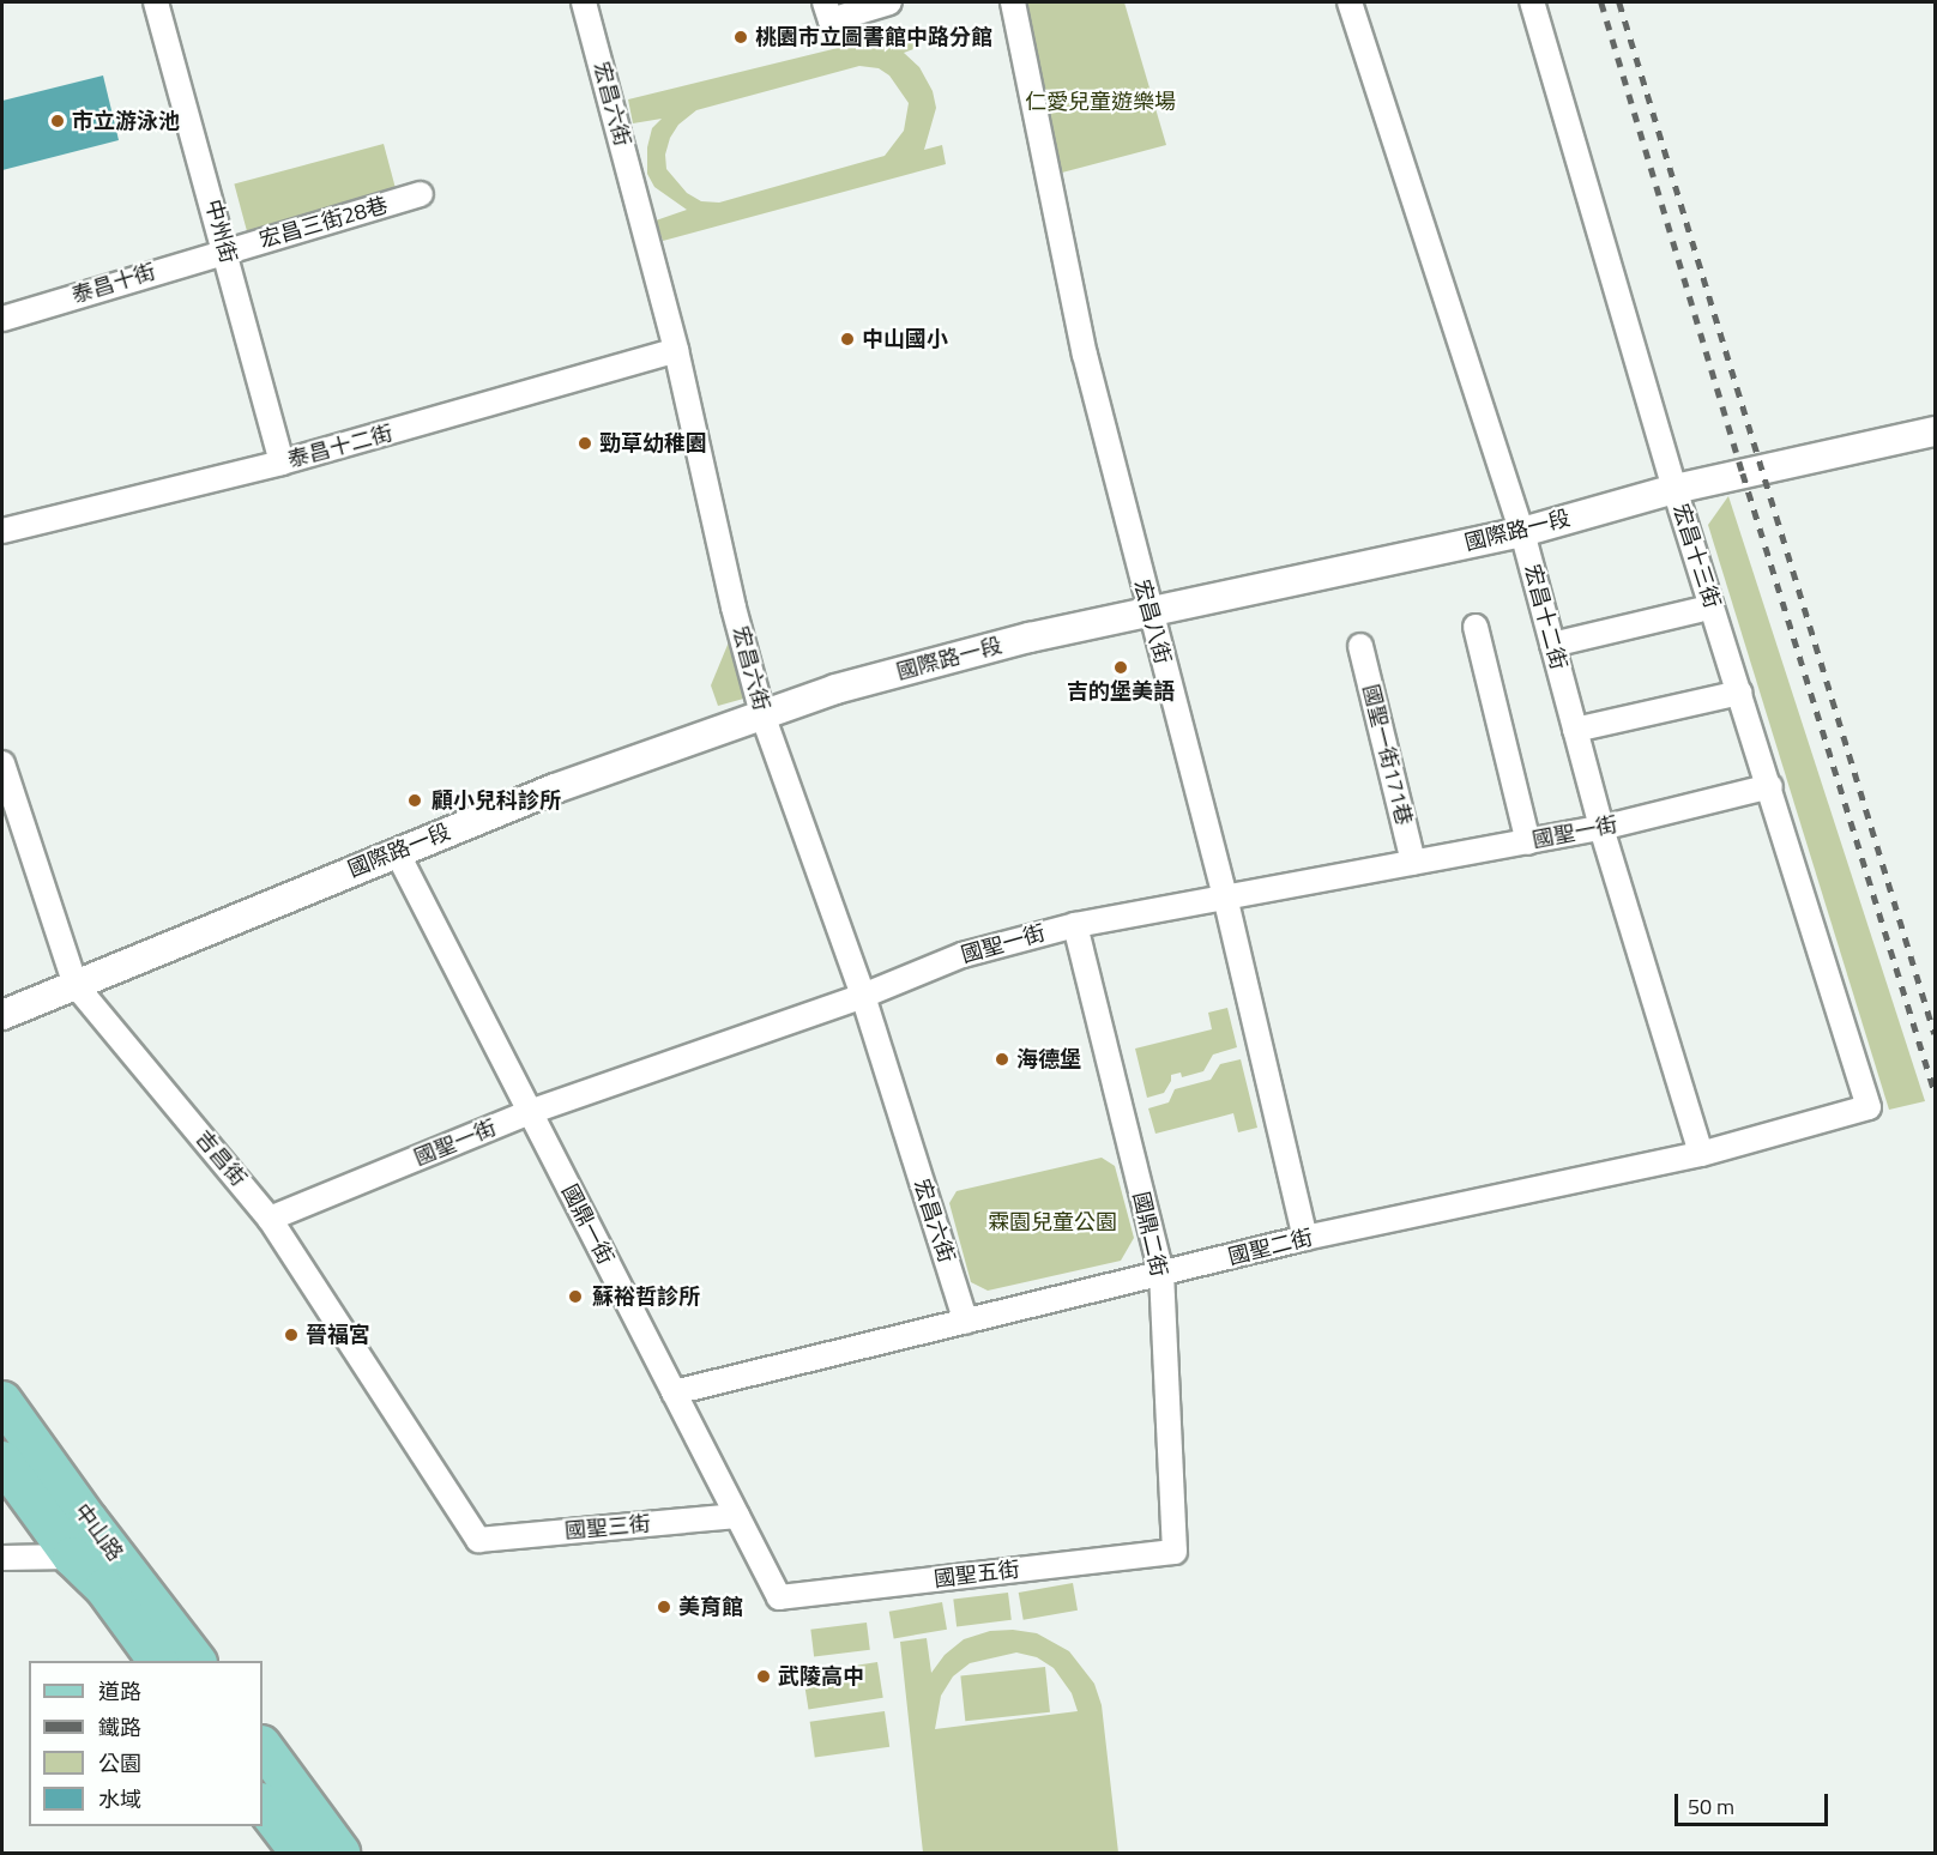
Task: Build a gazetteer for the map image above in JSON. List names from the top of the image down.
{
  "streets": {
    "main road": ["中山路"],
    "street": [
      "宏昌六街",
      "宏昌三街28巷",
      "中州街",
      "泰昌十街",
      "泰昌十二街",
      "國際路一段",
      "宏昌十三街",
      "宏昌十二街",
      "宏昌八街",
      "國聖一街171巷",
      "國聖一街",
      "吉昌街",
      "國鼎一街",
      "國鼎二街",
      "國聖二街",
      "國聖三街",
      "國聖五街"
    ]
  },
  "crossings": [
    ["宏昌六街", "泰昌十二街"],
    ["宏昌六街", "國際路一段"],
    ["宏昌六街", "國聖一街"],
    ["宏昌六街", "國聖二街"],
    ["宏昌三街28巷", "中州街"],
    ["宏昌三街28巷", "泰昌十街"],
    ["中州街", "泰昌十街"],
    ["中州街", "泰昌十二街"],
    ["國際路一段", "宏昌十三街"],
    ["國際路一段", "宏昌十二街"],
    ["國際路一段", "宏昌八街"],
    ["國際路一段", "吉昌街"],
    ["國際路一段", "國鼎一街"],
    ["宏昌十三街", "國聖一街"],
    ["宏昌十三街", "國聖二街"],
    ["宏昌十二街", "國聖一街"],
    ["宏昌十二街", "國聖二街"],
    ["宏昌八街", "國聖一街"],
    ["宏昌八街", "國聖二街"],
    ["國聖一街171巷", "國聖一街"],
    ["國聖一街", "吉昌街"],
    ["國聖一街", "國鼎一街"],
    ["國聖一街", "國鼎二街"],
    ["吉昌街", "國聖三街"],
    ["國鼎一街", "國聖二街"],
    ["國鼎一街", "國聖三街"],
    ["國鼎一街", "國聖五街"],
    ["國鼎二街", "國聖二街"],
    ["國鼎二街", "國聖五街"]
  ],
  "parks": ["仁愛兒童遊樂場", "霖園兒童公園"],
  "places": [
    "桃園市立圖書館中路分館",
    "市立游泳池",
    "中山國小",
    "勁草幼稚園",
    "吉的堡美語",
    "顧小兒科診所",
    "海德堡",
    "蘇裕哲診所",
    "晉福宮",
    "美育館",
    "武陵高中"
  ],
  "legend": [
    "道路",
    "鐵路",
    "公園",
    "水域"
  ],
  "scale_bar": "50 m"
}
